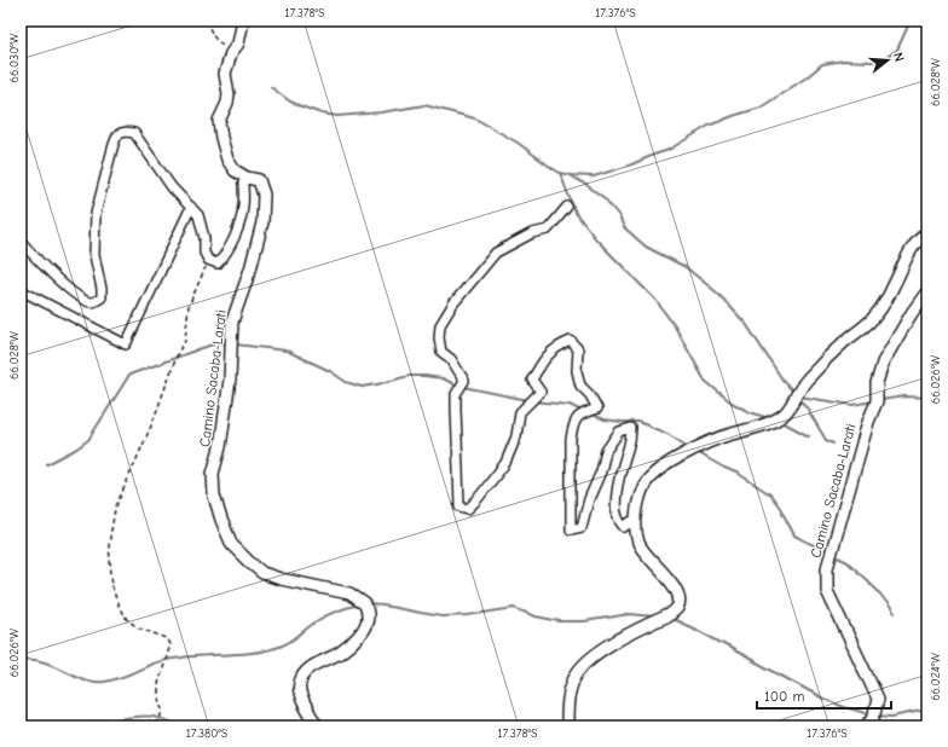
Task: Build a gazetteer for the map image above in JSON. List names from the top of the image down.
{
  "streets": {
    "street": ["Camino Sacaba-Larati"]
  },
  "scale_bar": "100 m",
  "north": "right",
  "coordinates": [
    "17.378°S",
    "17.376°S",
    "66.030°W",
    "66.028°W",
    "66.026°W",
    "66.024°W",
    "17.380°S"
  ]
}
